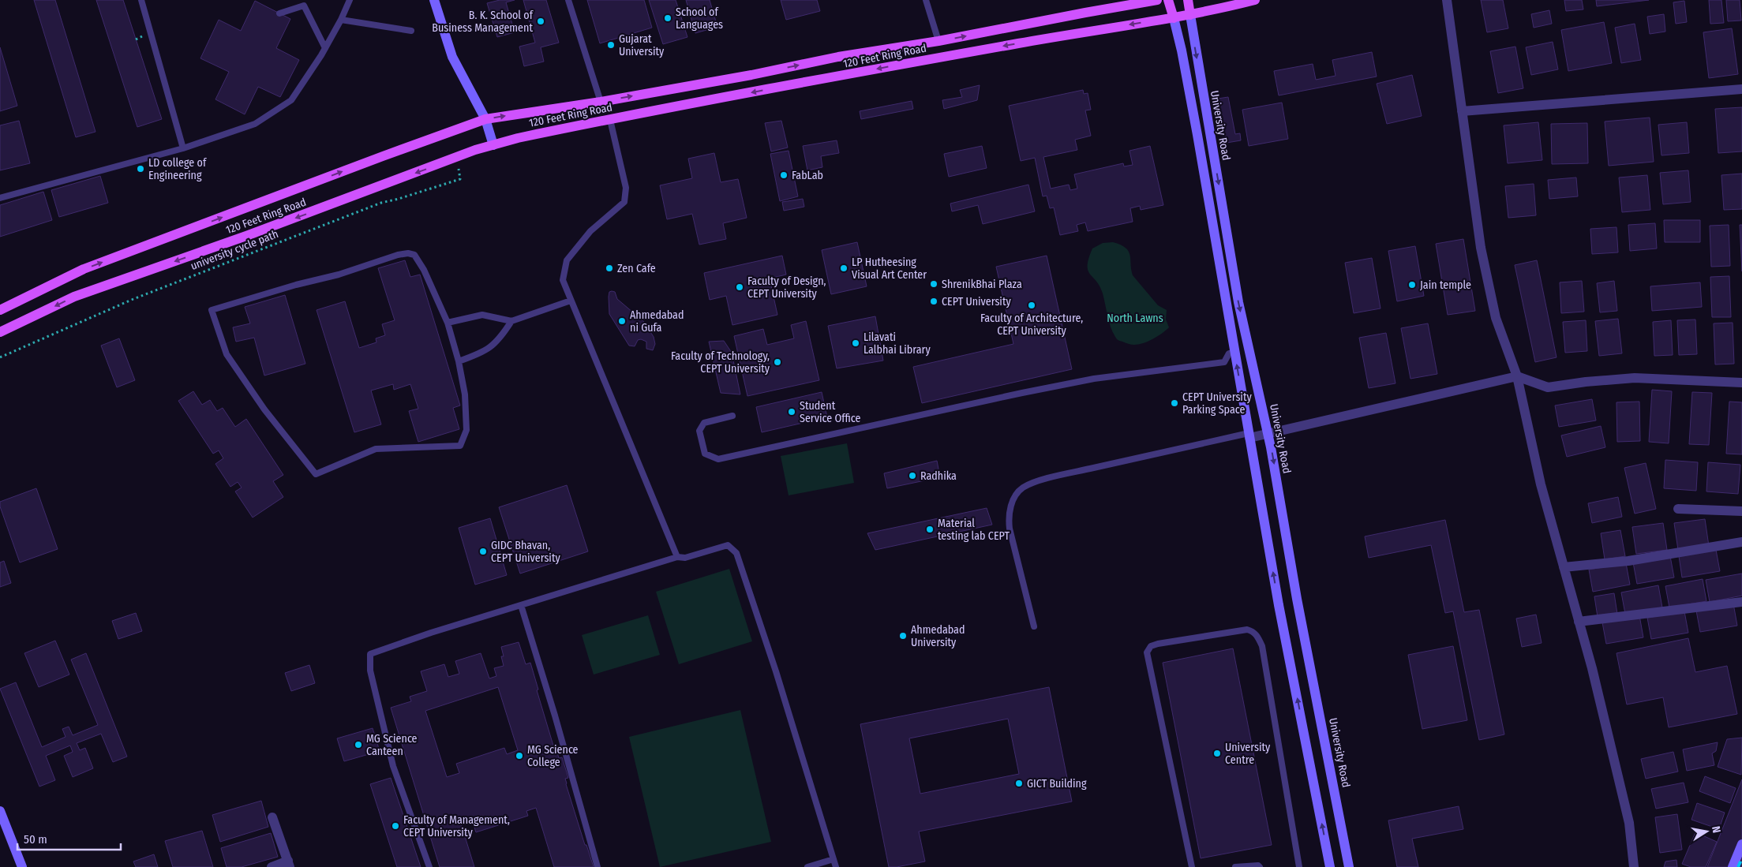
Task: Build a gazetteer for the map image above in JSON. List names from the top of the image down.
{
  "streets": {
    "main road": ["120 Feet Ring Road"],
    "street": ["University Road"],
    "path": ["university cycle path"]
  },
  "crossings": [
    ["120 Feet Ring Road", "University Road"],
    ["120 Feet Ring Road", "university cycle path"]
  ],
  "parks": ["North Lawns"],
  "places": [
    "School of Languages",
    "B. K. School of Business Management",
    "Gujarat University",
    "LD college of Engineering",
    "FabLab",
    "Zen Cafe",
    "LP Hutheesing Visual Art Center",
    "ShrenikBhai Plaza",
    "Jain temple",
    "Faculty of Design, CEPT University",
    "CEPT University",
    "Faculty of Architecture, CEPT University",
    "Ahmedabad ni Gufa",
    "Lilavati Lalbhai Library",
    "Faculty of Technology, CEPT University",
    "CEPT University Parking Space",
    "Student Service Office",
    "Radhika",
    "Material testing lab CEPT",
    "GIDC Bhavan, CEPT University",
    "Ahmedabad University",
    "MG Science Canteen",
    "University Centre",
    "MG Science College",
    "GICT Building",
    "Faculty of Management, CEPT University"
  ],
  "scale_bar": "50 m",
  "north": "right"
}
